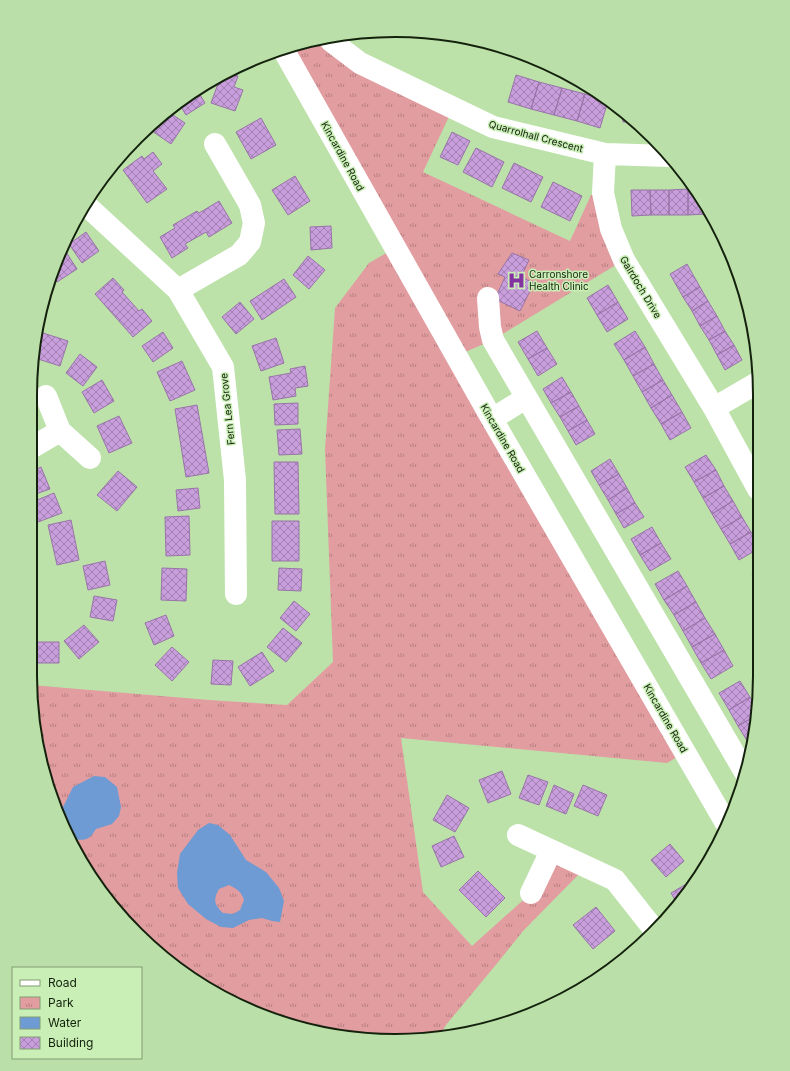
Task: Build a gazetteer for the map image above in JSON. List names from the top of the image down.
{
  "streets": {
    "street": [
      "Quarrolhall Crescent",
      "Kincardine Road",
      "Gairdoch Drive",
      "Fern Lea Grove"
    ]
  },
  "crossings": [
    ["Quarrolhall Crescent", "Gairdoch Drive"]
  ],
  "places": {
    "hospital": ["Carronshore Health Clinic"]
  },
  "legend": [
    "Road",
    "Park",
    "Water",
    "Building"
  ]
}
